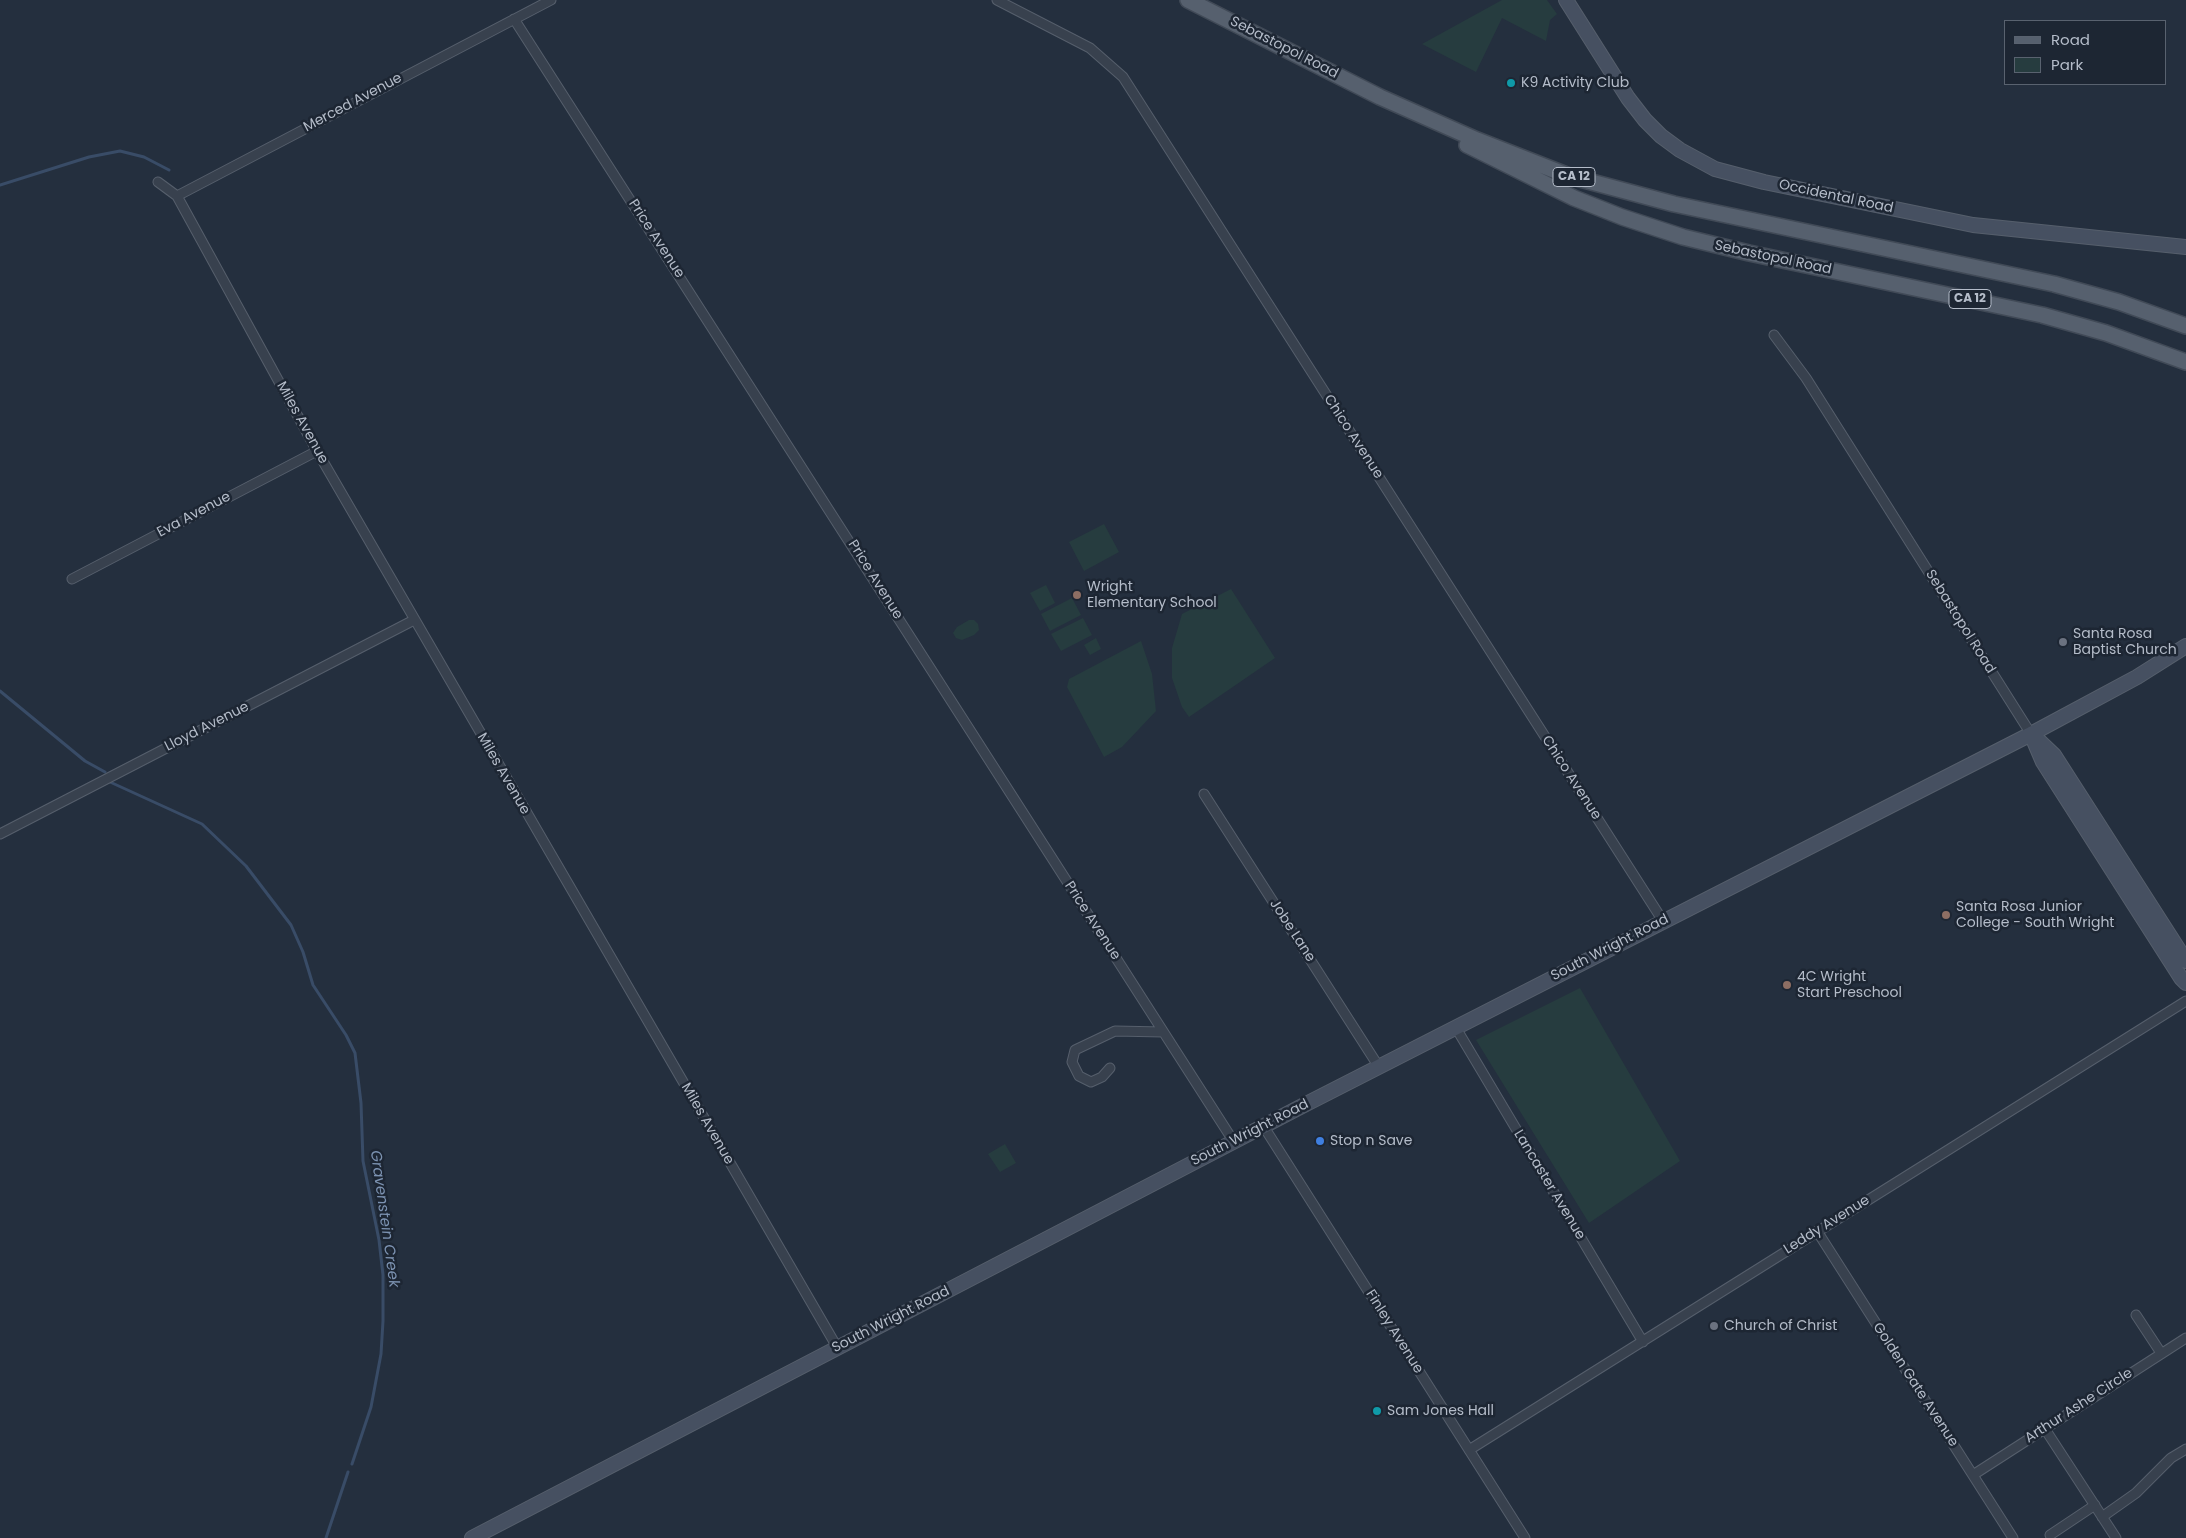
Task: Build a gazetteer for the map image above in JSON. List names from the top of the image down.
{
  "streets": {
    "main road": [
      "Sebastopol Road",
      "CA 12",
      "Occidental Road",
      "South Wright Road"
    ],
    "street": [
      "Merced Avenue",
      "Price Avenue",
      "Miles Avenue",
      "Chico Avenue",
      "Eva Avenue",
      "Lloyd Avenue",
      "Jobe Lane",
      "Lancaster Avenue",
      "Leddy Avenue",
      "Finley Avenue",
      "Golden Gate Avenue",
      "Arthur Ashe Circle"
    ]
  },
  "crossings": [
    ["Sebastopol Road", "South Wright Road"],
    ["Merced Avenue", "Price Avenue"],
    ["Merced Avenue", "Miles Avenue"],
    ["Price Avenue", "South Wright Road"],
    ["Miles Avenue", "Eva Avenue"],
    ["Miles Avenue", "Lloyd Avenue"],
    ["Miles Avenue", "South Wright Road"],
    ["Chico Avenue", "South Wright Road"],
    ["Jobe Lane", "South Wright Road"],
    ["South Wright Road", "Lancaster Avenue"],
    ["South Wright Road", "Finley Avenue"],
    ["Lancaster Avenue", "Leddy Avenue"],
    ["Leddy Avenue", "Finley Avenue"],
    ["Leddy Avenue", "Golden Gate Avenue"],
    ["Golden Gate Avenue", "Arthur Ashe Circle"]
  ],
  "water": ["Gravenstein Creek"],
  "places": [
    "K9 Activity Club",
    "Wright Elementary School",
    "Santa Rosa Baptist Church",
    "Santa Rosa Junior College - South Wright",
    "4C Wright Start Preschool",
    "Stop n Save",
    "Church of Christ",
    "Sam Jones Hall"
  ],
  "legend": ["Road", "Park"]
}
